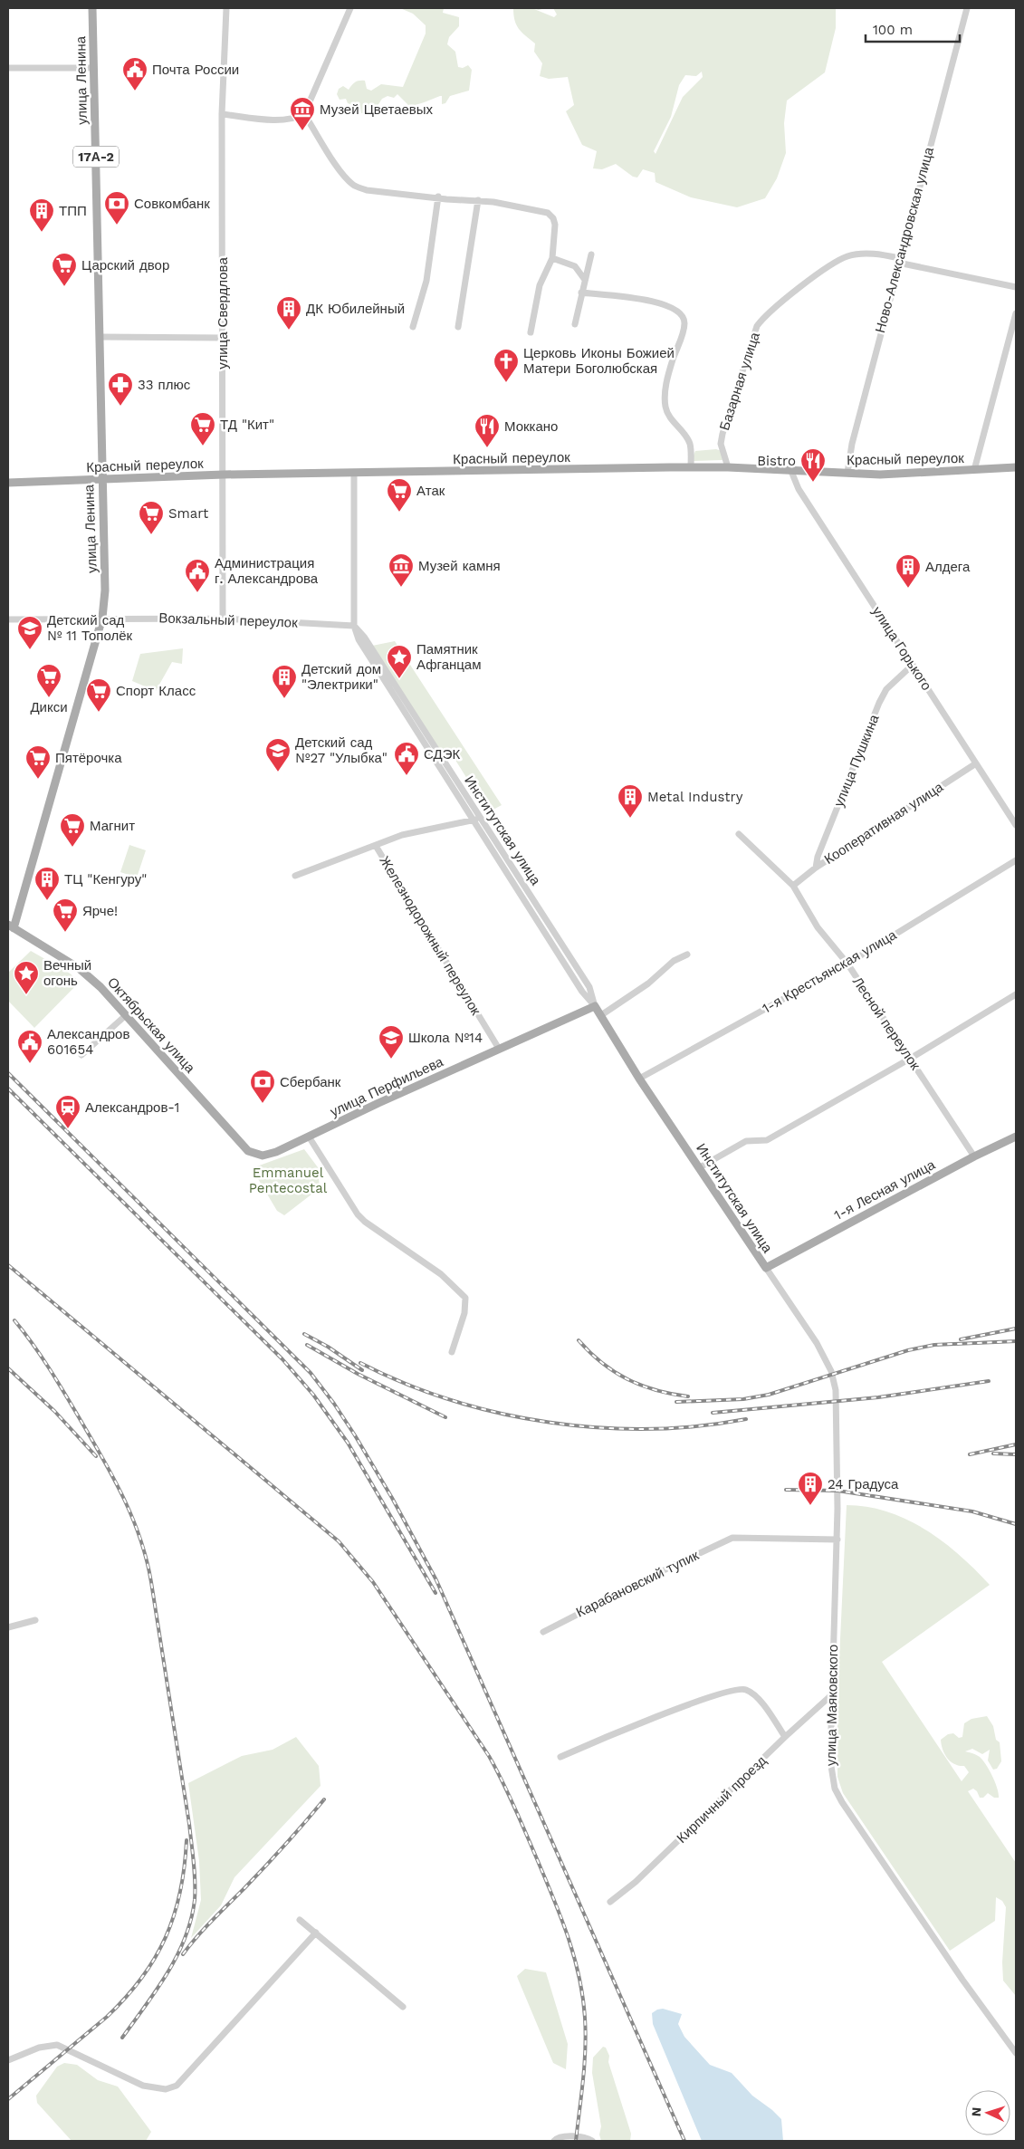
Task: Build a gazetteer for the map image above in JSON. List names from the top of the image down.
{
  "streets": {
    "main road": [
      "улица Ленина",
      "17А-2",
      "Красный переулок",
      "Институтская улица",
      "Октябрьская улица",
      "улица Перфильева",
      "1-я Лесная улица"
    ],
    "street": [
      "Ново-Александровская улица",
      "улица Свердлова",
      "Базарная улица",
      "Вокзальный переулок",
      "улица Горького",
      "улица Пушкина",
      "Кооперативная улица",
      "Железнодорожный переулок",
      "1-я Крестьянская улица",
      "Лесной переулок",
      "Карабановский тупик",
      "улица Маяковского",
      "Кирпичный проезд"
    ]
  },
  "crossings": [
    ["улица Ленина", "Красный переулок"],
    ["улица Ленина", "Вокзальный переулок"],
    ["улица Ленина", "Октябрьская улица"],
    ["Ново-Александровская улица", "Базарная улица"],
    ["Ново-Александровская улица", "Красный переулок"],
    ["улица Свердлова", "Красный переулок"],
    ["улица Свердлова", "Вокзальный переулок"],
    ["Базарная улица", "Красный переулок"],
    ["Красный переулок", "улица Горького"],
    ["Красный переулок", "Институтская улица"],
    ["Вокзальный переулок", "Институтская улица"],
    ["улица Горького", "улица Пушкина"],
    ["улица Горького", "Кооперативная улица"],
    ["улица Пушкина", "Кооперативная улица"],
    ["Кооперативная улица", "Лесной переулок"],
    ["Институтская улица", "1-я Крестьянская улица"],
    ["Институтская улица", "улица Перфильева"],
    ["Институтская улица", "1-я Лесная улица"],
    ["Институтская улица", "улица Маяковского"],
    ["Железнодорожный переулок", "улица Перфильева"],
    ["1-я Крестьянская улица", "Лесной переулок"],
    ["Лесной переулок", "1-я Лесная улица"],
    ["Октябрьская улица", "улица Перфильева"],
    ["Карабановский тупик", "улица Маяковского"],
    ["улица Маяковского", "Кирпичный проезд"]
  ],
  "parks": ["Emmanuel Pentecostal"],
  "places": {
    "public building": [
      "Почта России",
      "Администрация г. Александрова",
      "СДЭК",
      "Александров 601654"
    ],
    "museum": ["Музей Цветаевых", "Музей камня"],
    "bank": ["Совкомбанк", "Сбербанк"],
    "building": [
      "ТПП",
      "ДК Юбилейный",
      "Алдега",
      "Детский дом \"Электрики\"",
      "Metal Industry",
      "ТЦ \"Кенгуру\"",
      "24 Градуса"
    ],
    "supermarket": [
      "Царский двор",
      "ТД \"Кит\"",
      "Атак",
      "Smart",
      "Дикси",
      "Спорт Класс",
      "Пятёрочка",
      "Магнит",
      "Ярче!"
    ],
    "church": ["Церковь Иконы Божией Матери Боголюбская"],
    "pharmacy": ["33 плюс"],
    "restaurant": ["Моккано", "Bistro"],
    "school or university": ["Детский сад № 11 Тополёк", "Детский сад №27 \"Улыбка\"", "Школа №14"],
    "place": ["Памятник Афганцам", "Вечный огонь"],
    "station": ["Александров-1"]
  },
  "scale_bar": "100 m",
  "north": "left"
}
